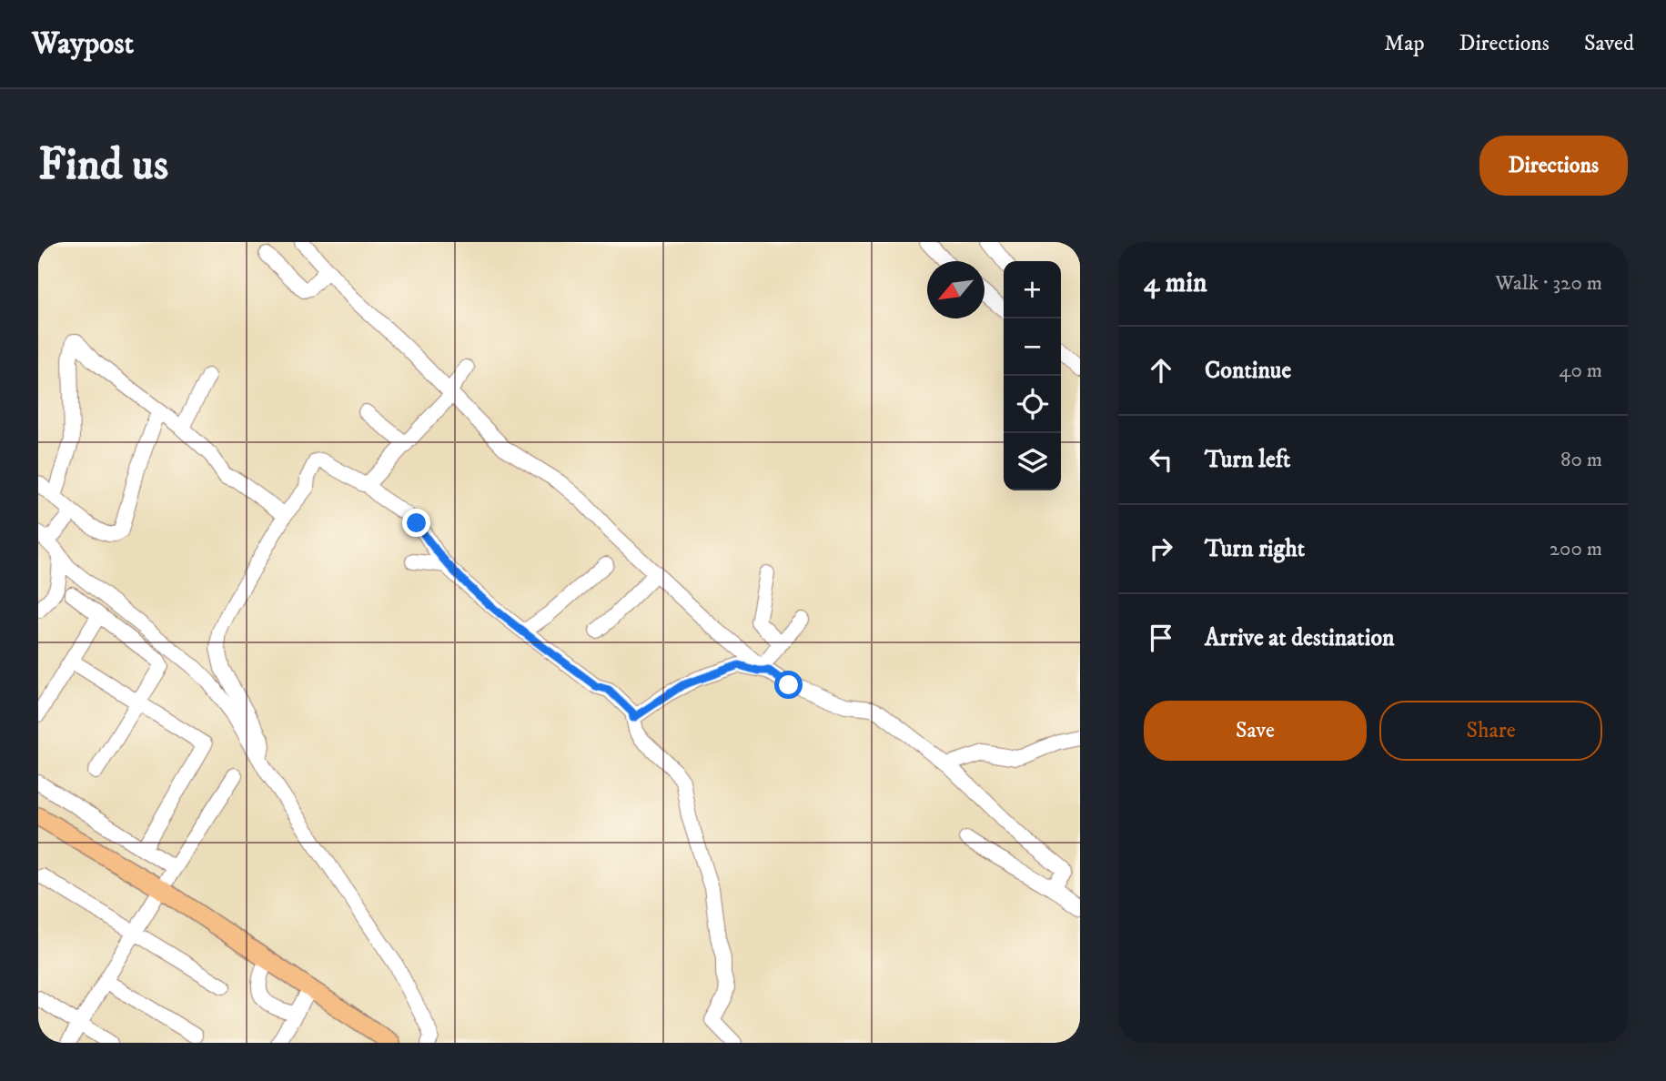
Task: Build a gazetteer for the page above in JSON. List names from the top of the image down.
{
  "north": "bottom left",
  "page": {
    "header": "Waypost",
    "nav": ["Map", "Directions", "Saved"],
    "buttons": [
      "Directions",
      ["Save", "Share"]
    ],
    "title": "Find us",
    "heading": ["4 min", "Walk · 320 m"],
    "map_buttons": ["+", "−"],
    "list": [
      ["Continue", "40 m"],
      ["Turn left", "80 m"],
      ["Turn right", "200 m"],
      "Arrive at destination"
    ]
  }
}
